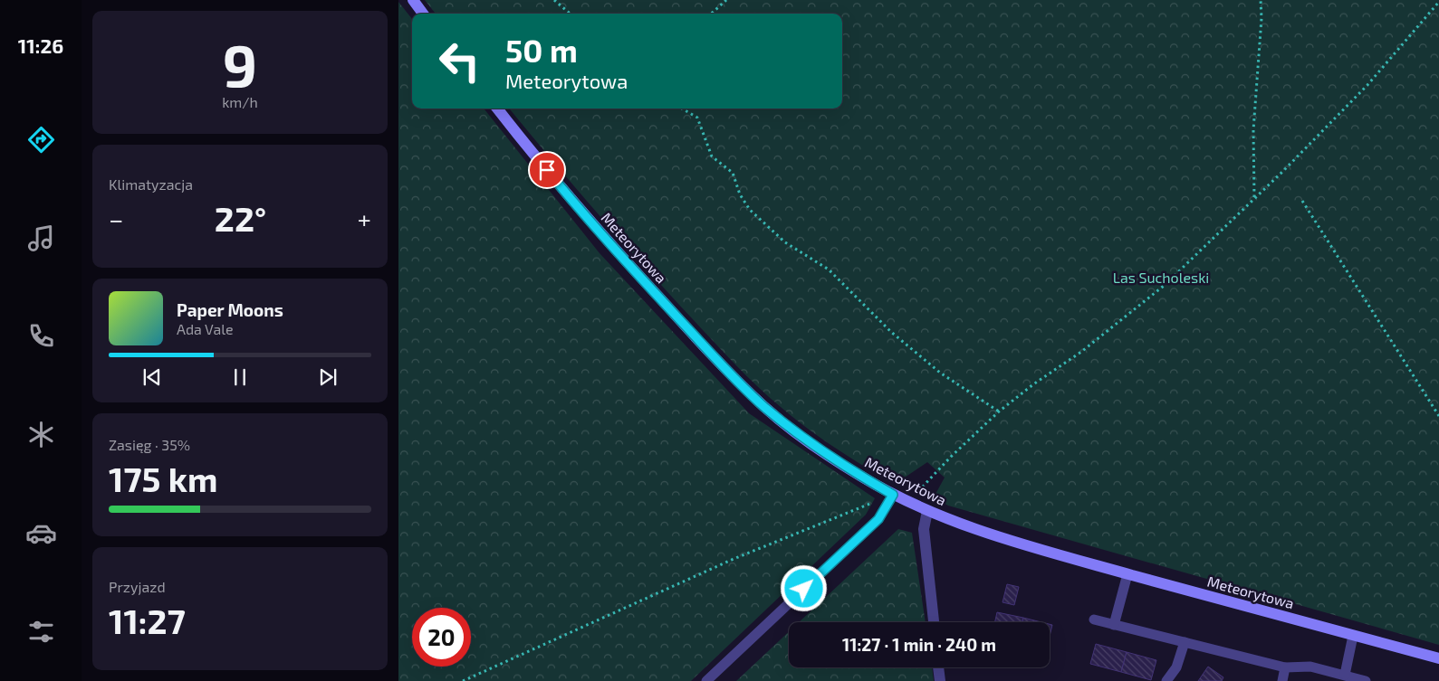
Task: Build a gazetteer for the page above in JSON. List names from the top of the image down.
{
  "streets": {
    "street": ["Meteorytowa"]
  },
  "parks": ["Las Sucholeski"],
  "page": {
    "tabs": "11:26",
    "tile": [
      ["9", "km/h"],
      "Klimatyzacja",
      ["Zasięg · 35%", "175 km"],
      ["Przyjazd", "11:27"]
    ],
    "turn": ["50 m", "Meteorytowa"],
    "heat": ["−", "22°", "+"],
    "song": ["Paper Moons", "Ada Vale"],
    "limit": "20",
    "trip": "11:27 · 1 min · 240 m"
  }
}
